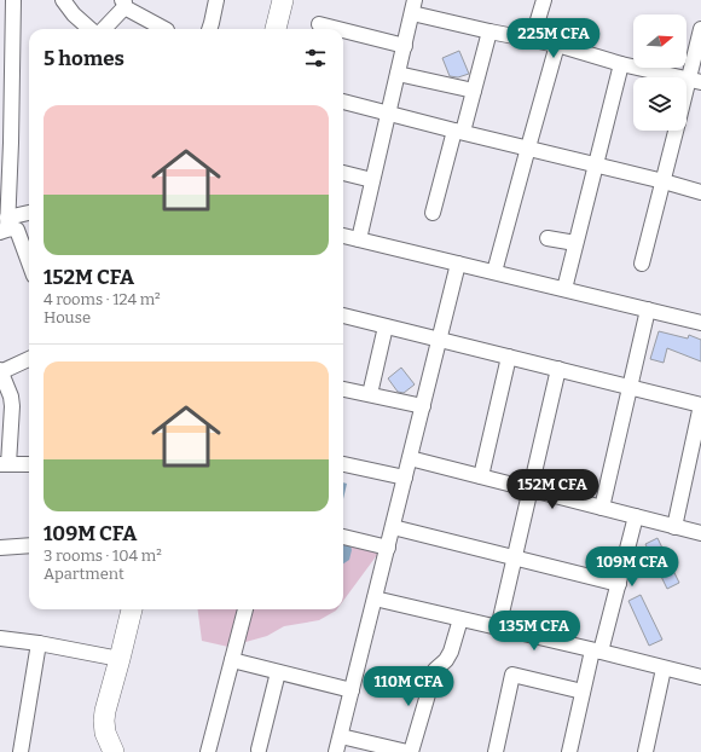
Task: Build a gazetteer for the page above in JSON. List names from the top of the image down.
{
  "north": "right",
  "page": {
    "price": [
      "225M CFA",
      "152M CFA",
      "109M CFA",
      "135M CFA",
      "110M CFA"
    ],
    "heading": "5 homes",
    "list": [
      {
        "name": "152M CFA",
        "note": "4 rooms · 124 m² · House"
      },
      {
        "name": "109M CFA",
        "note": "3 rooms · 104 m² · Apartment"
      }
    ]
  }
}
